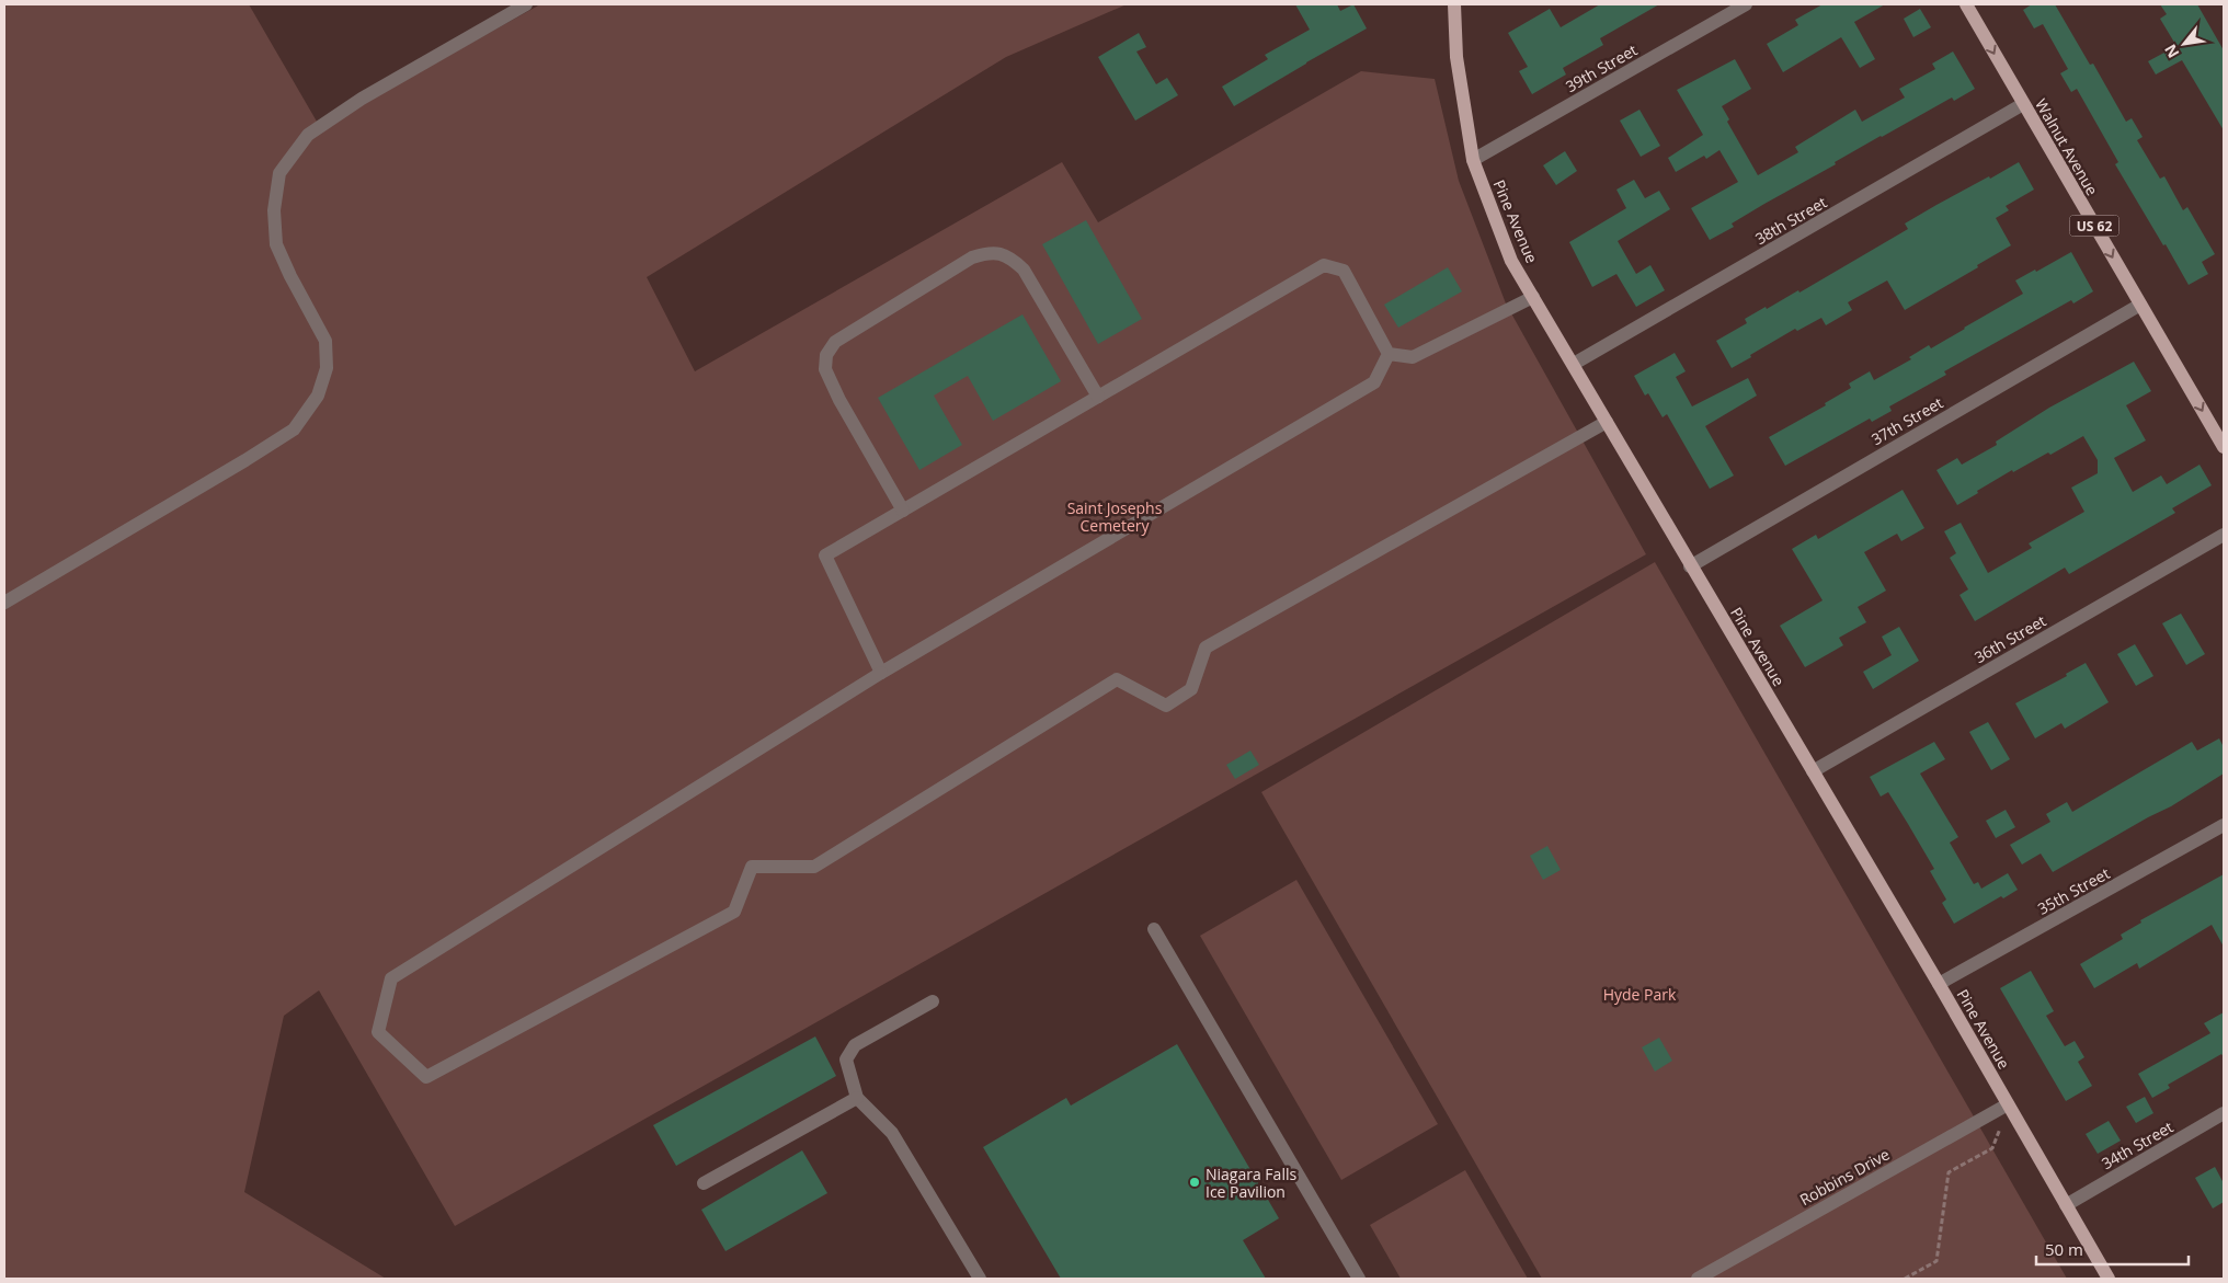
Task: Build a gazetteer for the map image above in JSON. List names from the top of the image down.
{
  "streets": {
    "main road": ["Walnut Avenue", "Pine Avenue", "US 62"],
    "street": [
      "39th Street",
      "38th Street",
      "37th Street",
      "36th Street",
      "35th Street",
      "34th Street",
      "Robbins Drive"
    ]
  },
  "crossings": [
    ["39th Street", "Pine Avenue"],
    ["Walnut Avenue", "38th Street"],
    ["Walnut Avenue", "37th Street"],
    ["38th Street", "Pine Avenue"],
    ["Pine Avenue", "37th Street"],
    ["Pine Avenue", "36th Street"],
    ["Pine Avenue", "35th Street"],
    ["Pine Avenue", "34th Street"],
    ["Pine Avenue", "Robbins Drive"]
  ],
  "one_way": ["Walnut Avenue"],
  "parks": ["Saint Josephs Cemetery", "Hyde Park"],
  "places": ["Niagara Falls Ice Pavilion"],
  "scale_bar": "50 m",
  "north": "bottom left"
}
